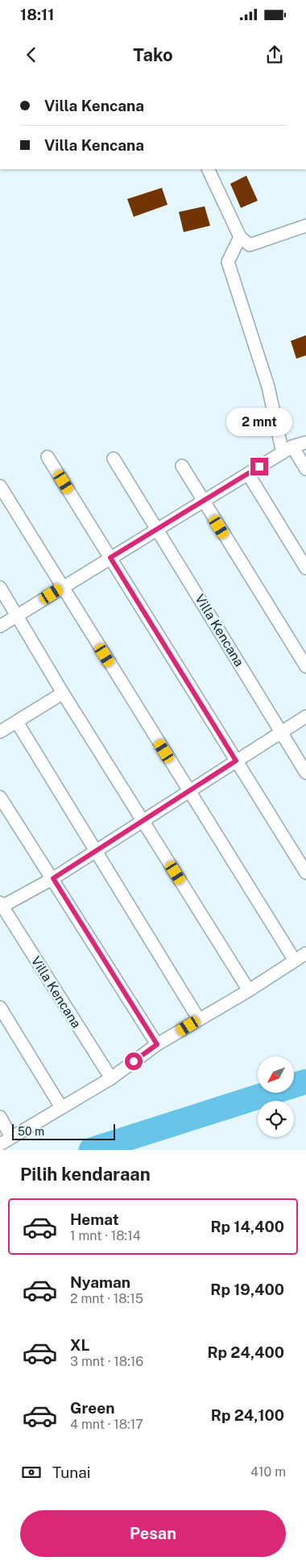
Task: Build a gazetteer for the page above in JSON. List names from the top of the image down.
{
  "streets": {
    "street": ["Villa Kencana"]
  },
  "scale_bar": "50 m",
  "north": "bottom left",
  "page": {
    "status": "18:11",
    "header": "Tako",
    "banner": ["Villa Kencana", "Villa Kencana"],
    "bubble": "2 mnt",
    "scale": "50 m",
    "heading": "Pilih kendaraan",
    "list": [
      {
        "name": "Hemat",
        "note": "1 mnt · 18:14",
        "value": "Rp 14,400"
      },
      {
        "name": "Nyaman",
        "note": "2 mnt · 18:15",
        "value": "Rp 19,400"
      },
      {
        "name": "XL",
        "note": "3 mnt · 18:16",
        "value": "Rp 24,400"
      },
      {
        "name": "Green",
        "note": "4 mnt · 18:17",
        "value": "Rp 24,100"
      }
    ],
    "pay": ["Tunai", "410 m"],
    "buttons": "Pesan"
  }
}
